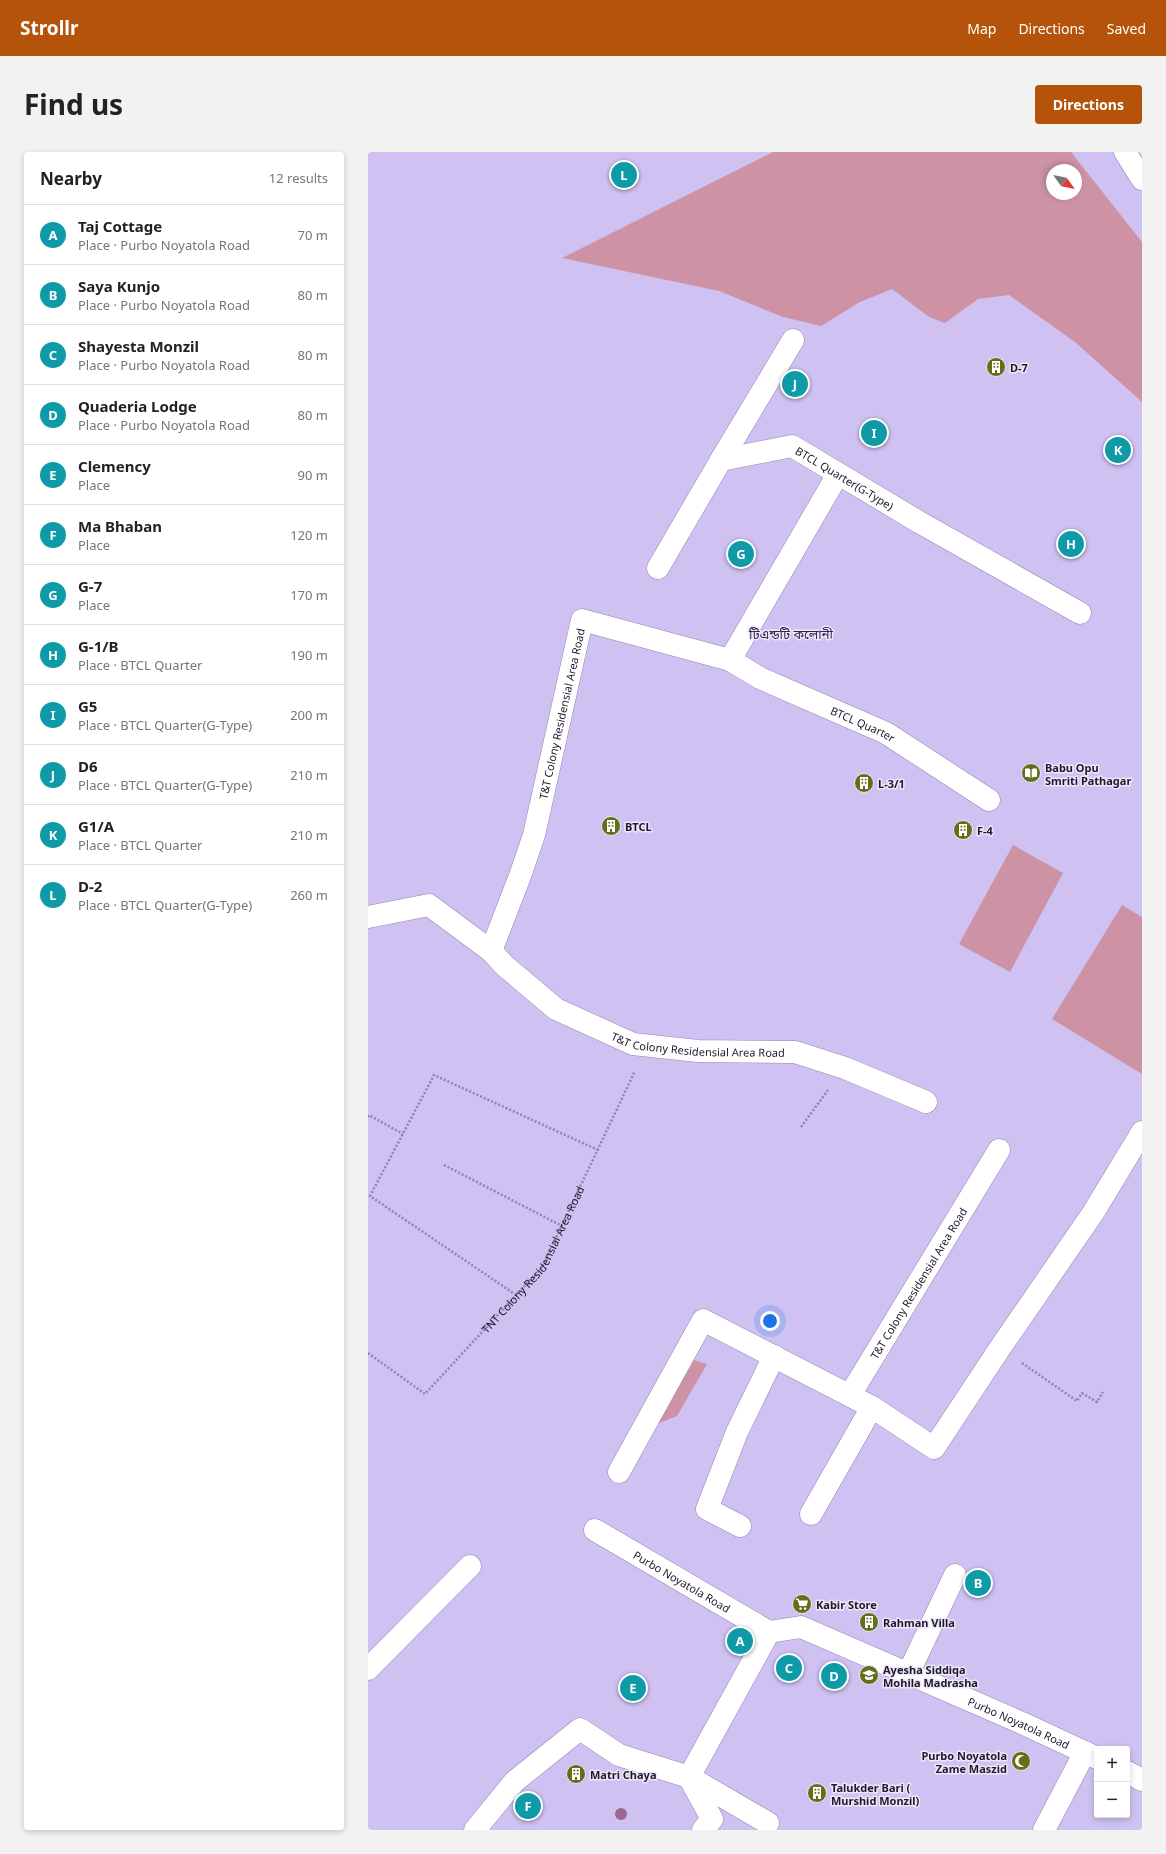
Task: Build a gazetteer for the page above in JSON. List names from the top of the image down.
{
  "streets": {
    "street": [
      "BTCL Quarter(G-Type)",
      "T&T Colony Residensial Area Road",
      "BTCL Quarter",
      "Purbo Noyatola Road"
    ],
    "path": ["TNT Colony Residensial Area Road"]
  },
  "crossings": [
    ["T&T Colony Residensial Area Road", "BTCL Quarter"],
    ["T&T Colony Residensial Area Road", "TNT Colony Residensial Area Road"]
  ],
  "districts": ["টিএন্ডটি কলোনী"],
  "places": {
    "building": [
      "D-7",
      "L-3/1",
      "BTCL",
      "F-4",
      "Rahman Villa",
      "Matri Chaya",
      "Talukder Bari ( Murshid Monzil)"
    ],
    "library": ["Babu Opu Smriti Pathagar"],
    "supermarket": ["Kabir Store"],
    "school or university": ["Ayesha Siddiqa Mohila Madrasha"],
    "mosque": ["Purbo Noyatola Zame Maszid"]
  },
  "north": "bottom right",
  "page": {
    "header": "Strollr",
    "nav": ["Map", "Directions", "Saved"],
    "title": "Find us",
    "buttons": "Directions",
    "heading": ["Nearby", "12 results"],
    "pins": [
      "L",
      "J",
      "I",
      "K",
      "H",
      "G",
      "B",
      "A",
      "C",
      "D",
      "E",
      "F"
    ],
    "list": [
      {
        "mark": "A",
        "name": "Taj Cottage",
        "note": "Place · Purbo Noyatola Road",
        "value": "70 m"
      },
      {
        "mark": "B",
        "name": "Saya Kunjo",
        "note": "Place · Purbo Noyatola Road",
        "value": "80 m"
      },
      {
        "mark": "C",
        "name": "Shayesta Monzil",
        "note": "Place · Purbo Noyatola Road",
        "value": "80 m"
      },
      {
        "mark": "D",
        "name": "Quaderia Lodge",
        "note": "Place · Purbo Noyatola Road",
        "value": "80 m"
      },
      {
        "mark": "E",
        "name": "Clemency",
        "note": "Place",
        "value": "90 m"
      },
      {
        "mark": "F",
        "name": "Ma Bhaban",
        "note": "Place",
        "value": "120 m"
      },
      {
        "mark": "G",
        "name": "G-7",
        "note": "Place",
        "value": "170 m"
      },
      {
        "mark": "H",
        "name": "G-1/B",
        "note": "Place · BTCL Quarter",
        "value": "190 m"
      },
      {
        "mark": "I",
        "name": "G5",
        "note": "Place · BTCL Quarter(G-Type)",
        "value": "200 m"
      },
      {
        "mark": "J",
        "name": "D6",
        "note": "Place · BTCL Quarter(G-Type)",
        "value": "210 m"
      },
      {
        "mark": "K",
        "name": "G1/A",
        "note": "Place · BTCL Quarter",
        "value": "210 m"
      },
      {
        "mark": "L",
        "name": "D-2",
        "note": "Place · BTCL Quarter(G-Type)",
        "value": "260 m"
      }
    ],
    "map_buttons": ["+", "−"]
  }
}
